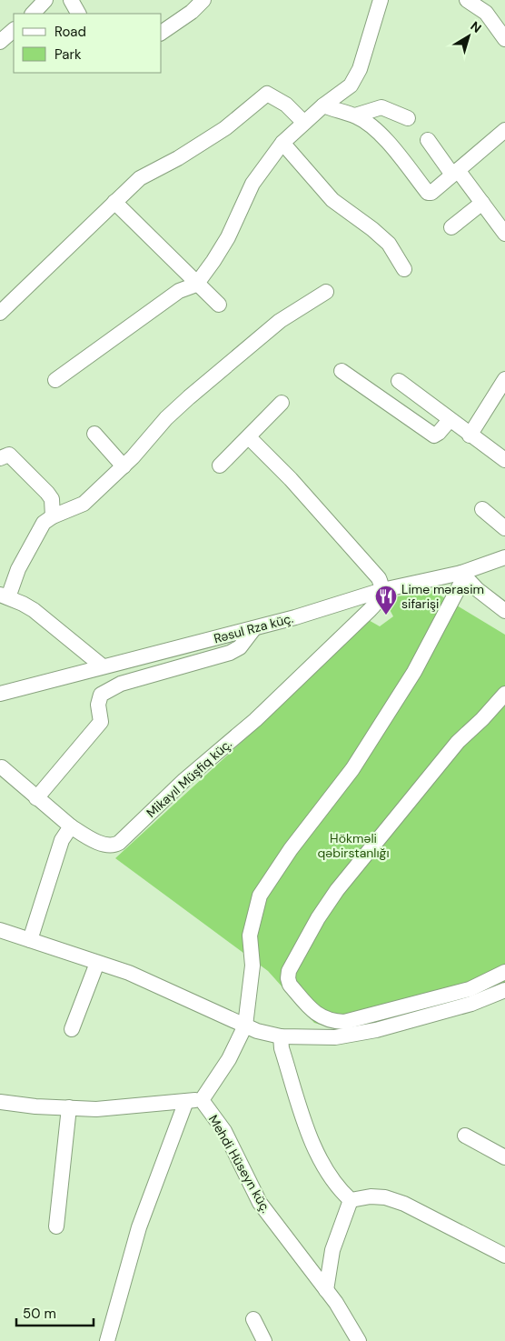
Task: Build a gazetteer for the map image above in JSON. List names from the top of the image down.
{
  "streets": {
    "street": ["Rəsul Rza küç.", "Mikayıl Müşfiq küç.", "Mehdi Hüseyn küç."]
  },
  "crossings": [
    ["Rəsul Rza küç.", "Mikayıl Müşfiq küç."]
  ],
  "parks": ["Hökməli qəbirstanlığı"],
  "places": {
    "restaurant": ["Lime mərasim sifarişi"]
  },
  "legend": ["Road", "Park"],
  "scale_bar": "50 m",
  "north": "top right"
}
